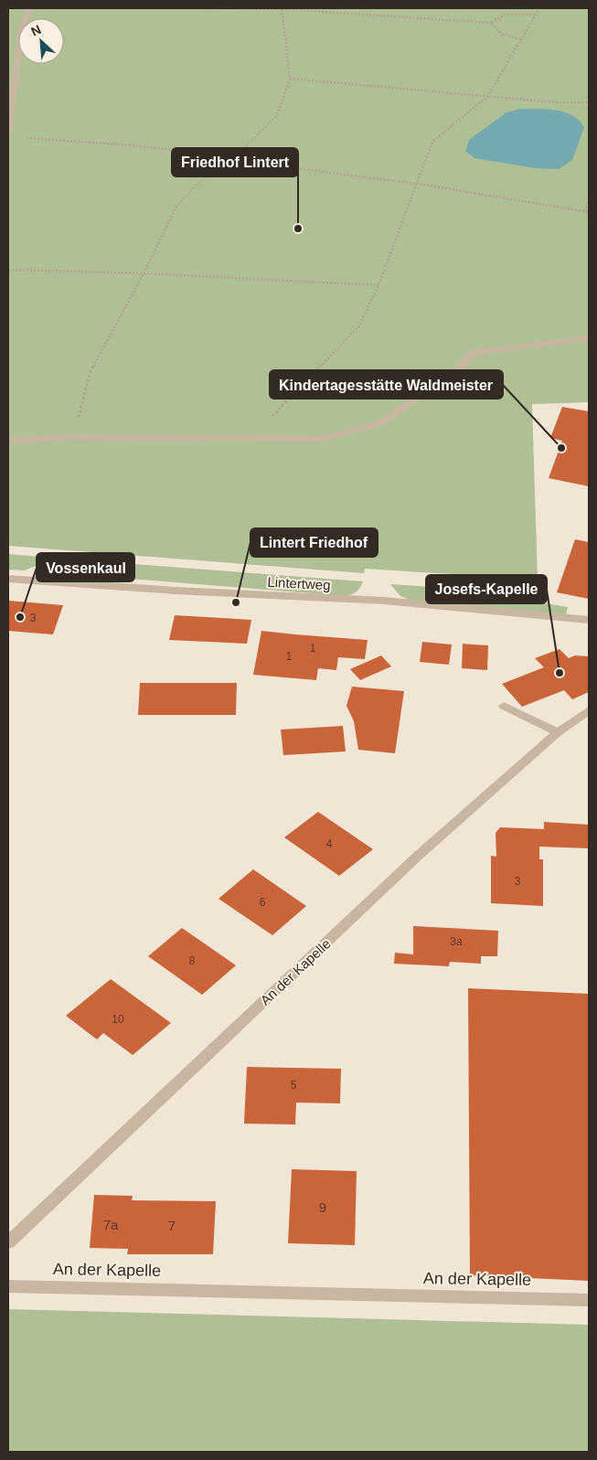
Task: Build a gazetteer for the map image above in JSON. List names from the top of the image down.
{
  "streets": {
    "street": ["Lintertweg", "An der Kapelle"]
  },
  "places": [
    "Friedhof Lintert",
    "Kindertagesstätte Waldmeister",
    "Lintert Friedhof",
    "Vossenkaul",
    "Josefs-Kapelle"
  ],
  "house_numbers": [
    "3",
    "1",
    "1",
    "4",
    "3",
    "6",
    "3a",
    "8",
    "10",
    "5",
    "9",
    "7a",
    "7"
  ],
  "north": "top left"
}
